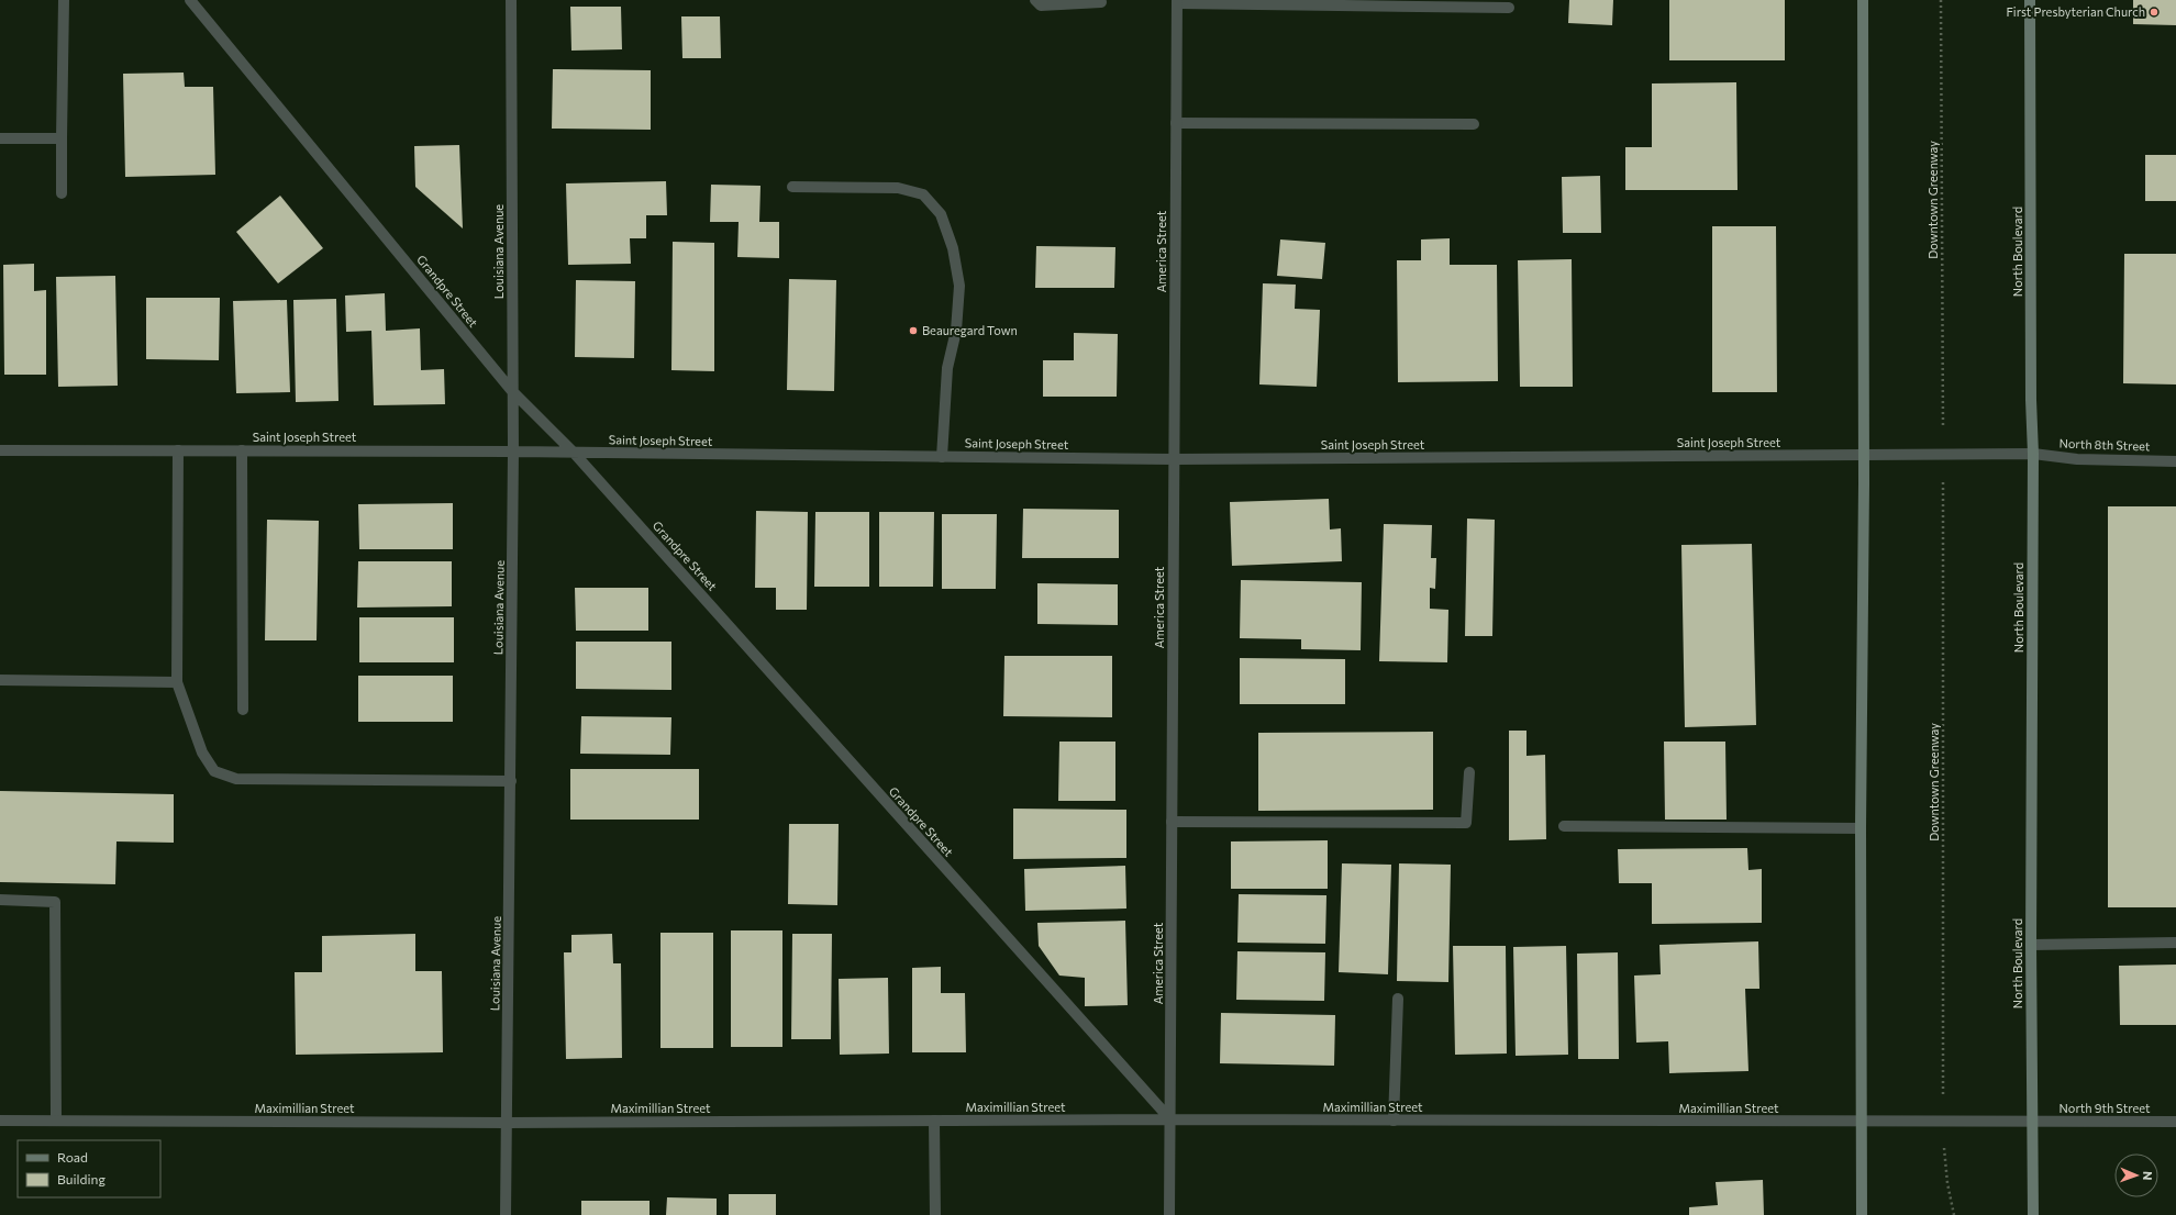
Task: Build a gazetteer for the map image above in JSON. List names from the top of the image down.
{
  "streets": {
    "street": [
      "Louisiana Avenue",
      "America Street",
      "North Boulevard",
      "Grandpre Street",
      "Saint Joseph Street",
      "North 8th Street",
      "Maximillian Street",
      "North 9th Street"
    ],
    "path": ["Downtown Greenway"]
  },
  "crossings": [
    ["Louisiana Avenue", "Grandpre Street"],
    ["Louisiana Avenue", "Saint Joseph Street"],
    ["Louisiana Avenue", "Maximillian Street"],
    ["America Street", "Grandpre Street"],
    ["America Street", "Saint Joseph Street"],
    ["America Street", "Maximillian Street"],
    ["North Boulevard", "Saint Joseph Street"],
    ["North Boulevard", "North 8th Street"],
    ["North Boulevard", "Maximillian Street"],
    ["North Boulevard", "North 9th Street"],
    ["Grandpre Street", "Saint Joseph Street"],
    ["Grandpre Street", "Maximillian Street"],
    ["Saint Joseph Street", "North 8th Street"],
    ["Maximillian Street", "North 9th Street"]
  ],
  "places": ["First Presbyterian Church", "Beauregard Town"],
  "legend": ["Road", "Building"],
  "north": "right"
}
